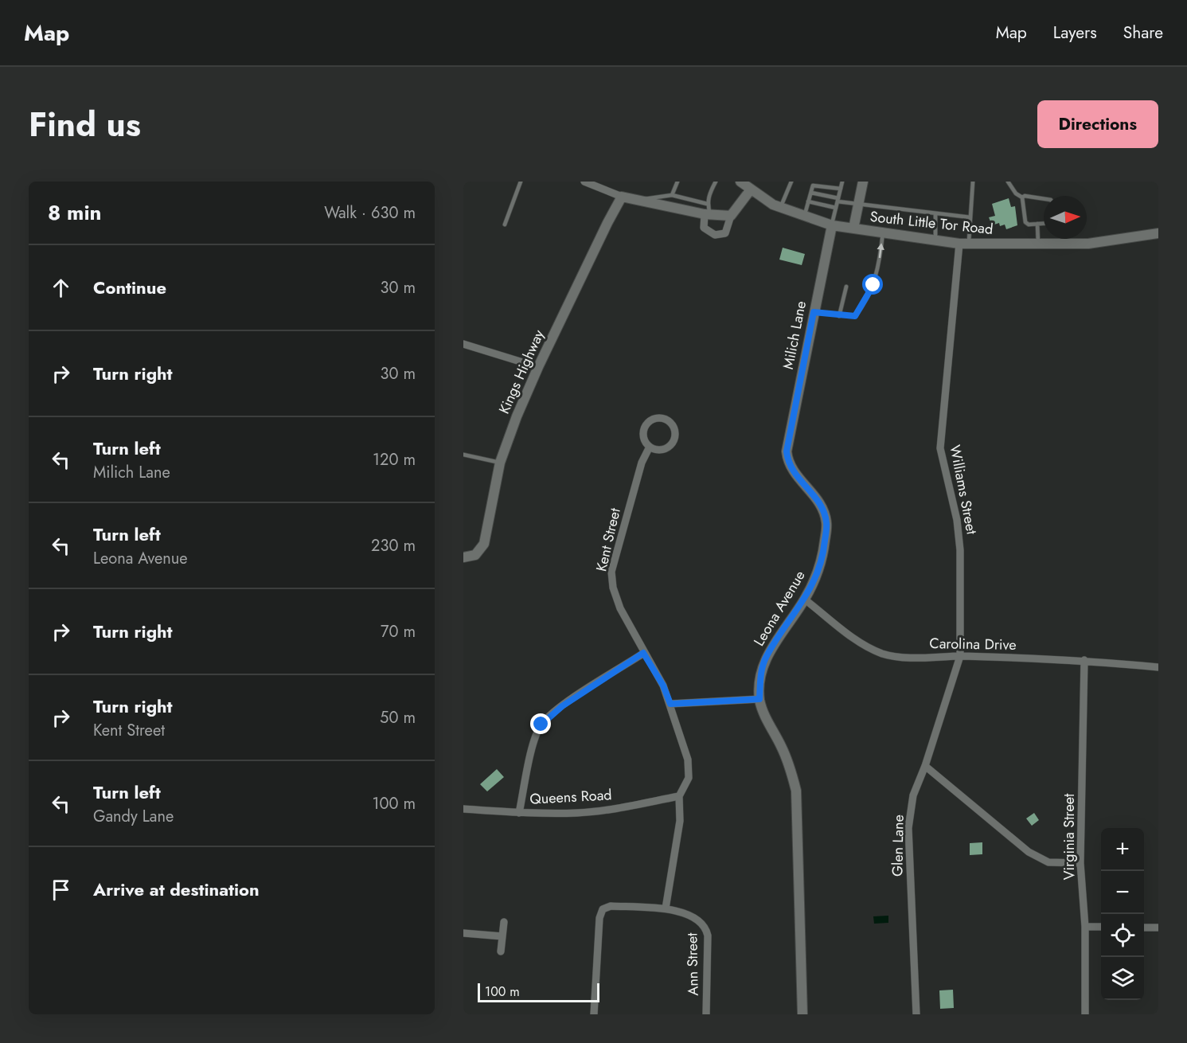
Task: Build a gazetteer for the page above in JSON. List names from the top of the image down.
{
  "streets": {
    "street": [
      "South Little Tor Road",
      "Milich Lane",
      "Kings Highway",
      "Williams Street",
      "Kent Street",
      "Leona Avenue",
      "Carolina Drive",
      "Queens Road",
      "Virginia Street",
      "Glen Lane",
      "Ann Street"
    ]
  },
  "crossings": [
    ["South Little Tor Road", "Milich Lane"],
    ["South Little Tor Road", "Williams Street"],
    ["Milich Lane", "Leona Avenue"],
    ["Williams Street", "Carolina Drive"],
    ["Williams Street", "Glen Lane"],
    ["Kent Street", "Queens Road"],
    ["Kent Street", "Ann Street"],
    ["Leona Avenue", "Carolina Drive"],
    ["Carolina Drive", "Virginia Street"],
    ["Carolina Drive", "Glen Lane"]
  ],
  "scale_bar": "100 m",
  "north": "right",
  "page": {
    "header": "Map",
    "nav": ["Map", "Layers", "Share"],
    "title": "Find us",
    "buttons": "Directions",
    "heading": ["8 min", "Walk · 630 m"],
    "list": [
      ["Continue", "30 m"],
      ["Turn right", "30 m"],
      ["Turn left", "Milich Lane", "120 m"],
      ["Turn left", "Leona Avenue", "230 m"],
      ["Turn right", "70 m"],
      ["Turn right", "Kent Street", "50 m"],
      ["Turn left", "Gandy Lane", "100 m"],
      "Arrive at destination"
    ],
    "map_buttons": ["+", "−"],
    "scale": "100 m"
  }
}
